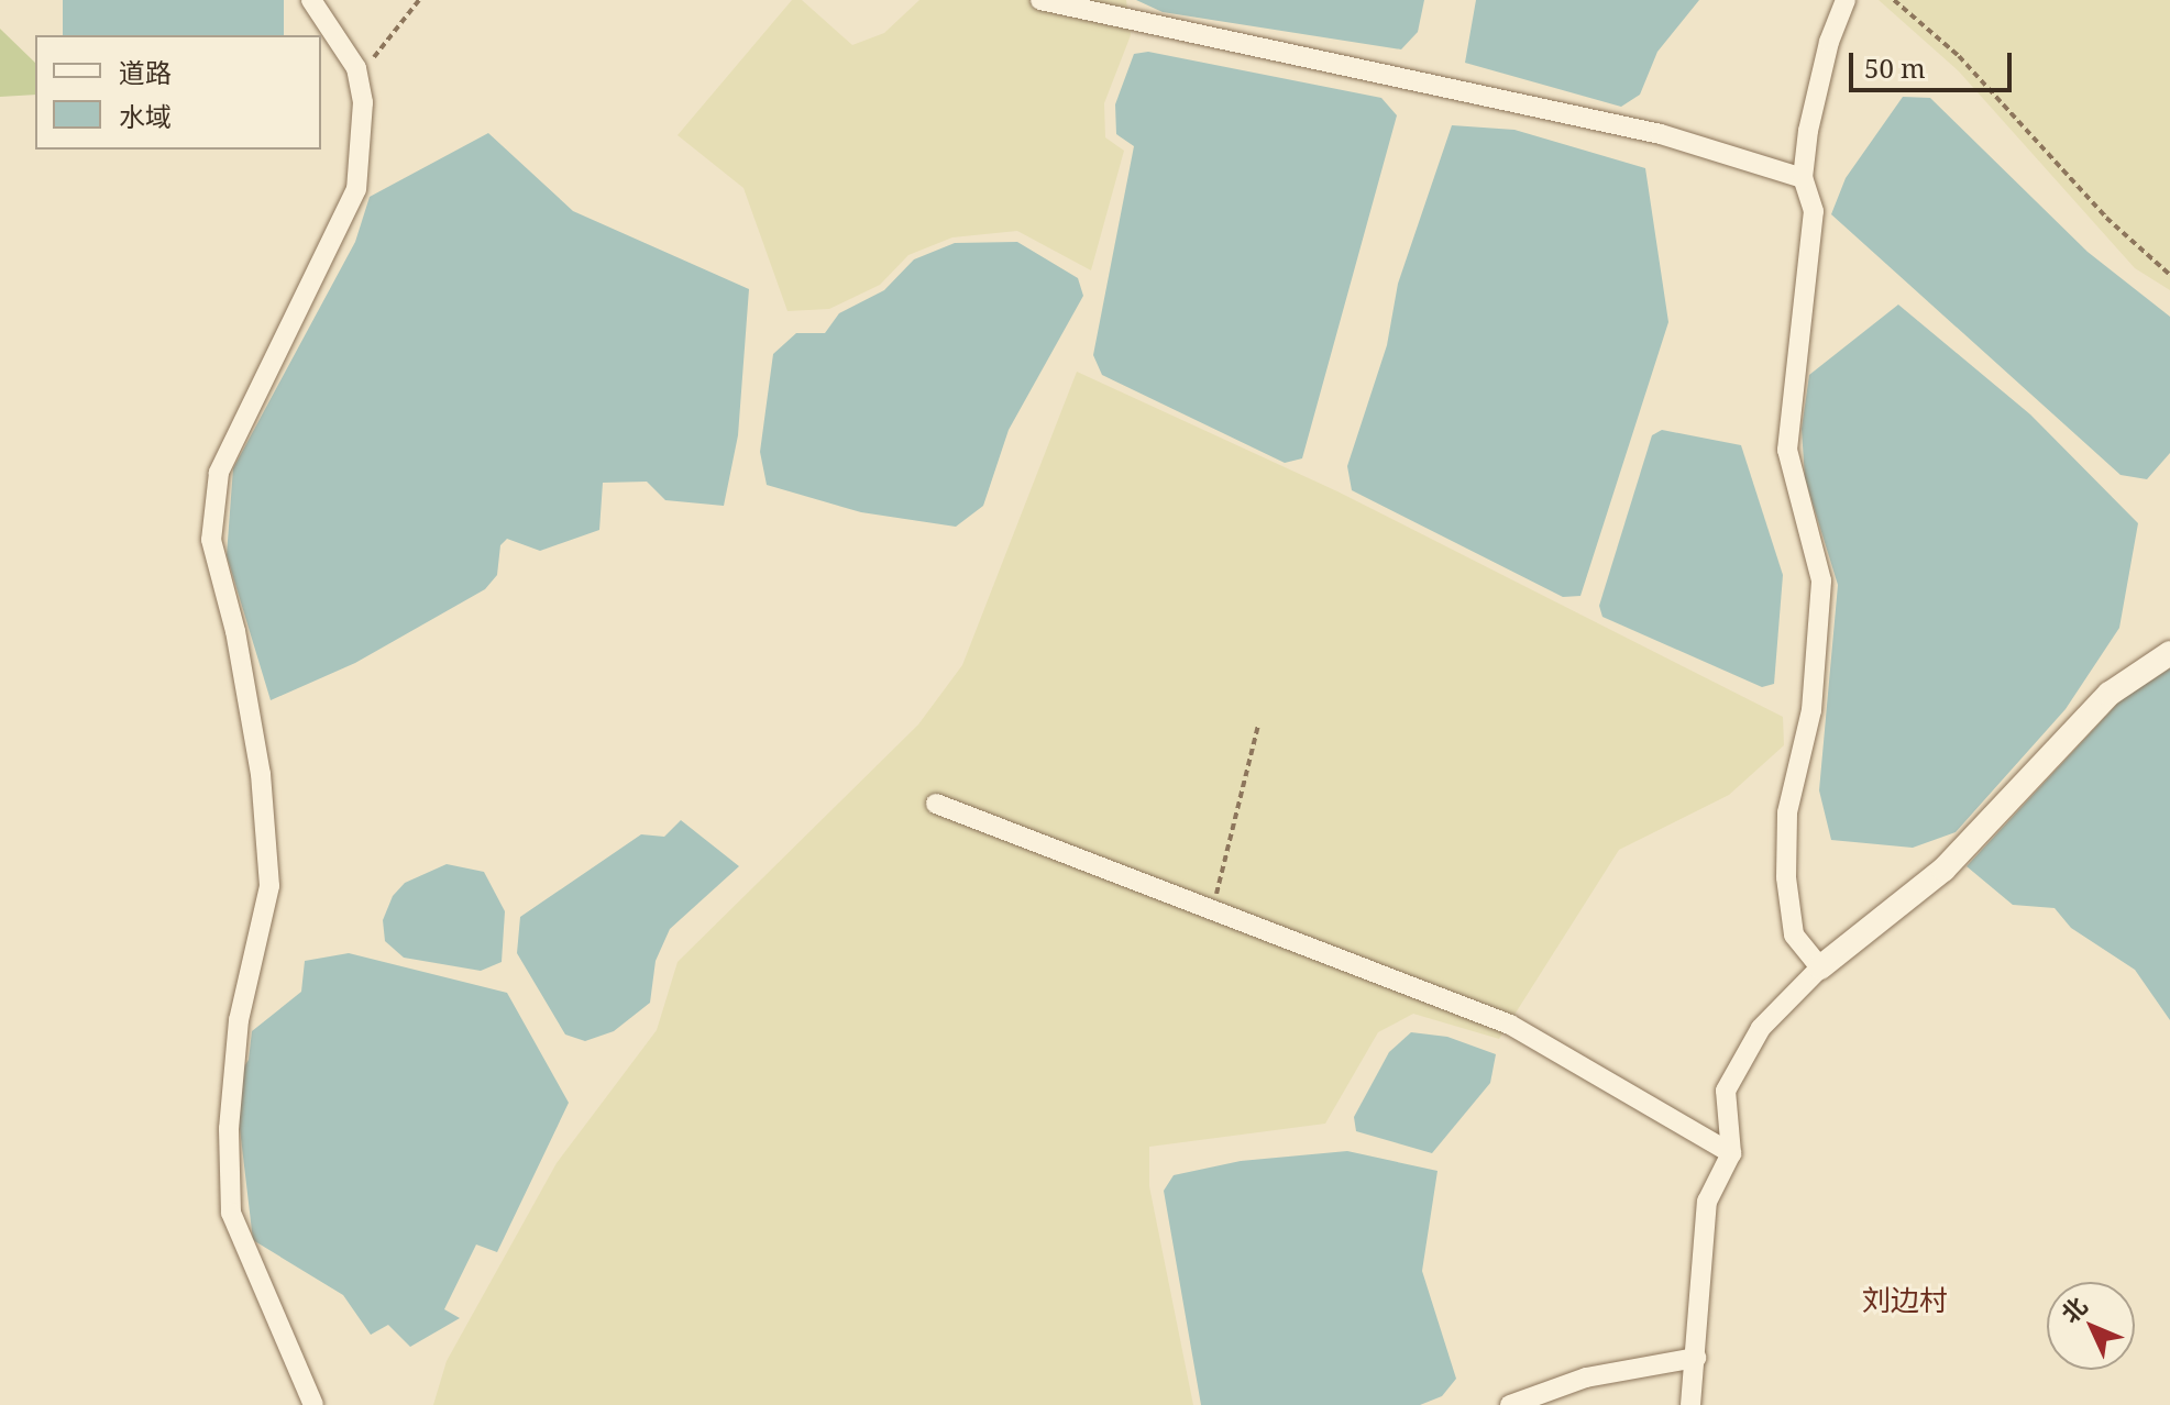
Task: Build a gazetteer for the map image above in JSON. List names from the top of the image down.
{
  "districts": ["刘边村"],
  "legend": ["道路", "水域"],
  "scale_bar": "50 m",
  "north": "top left"
}
